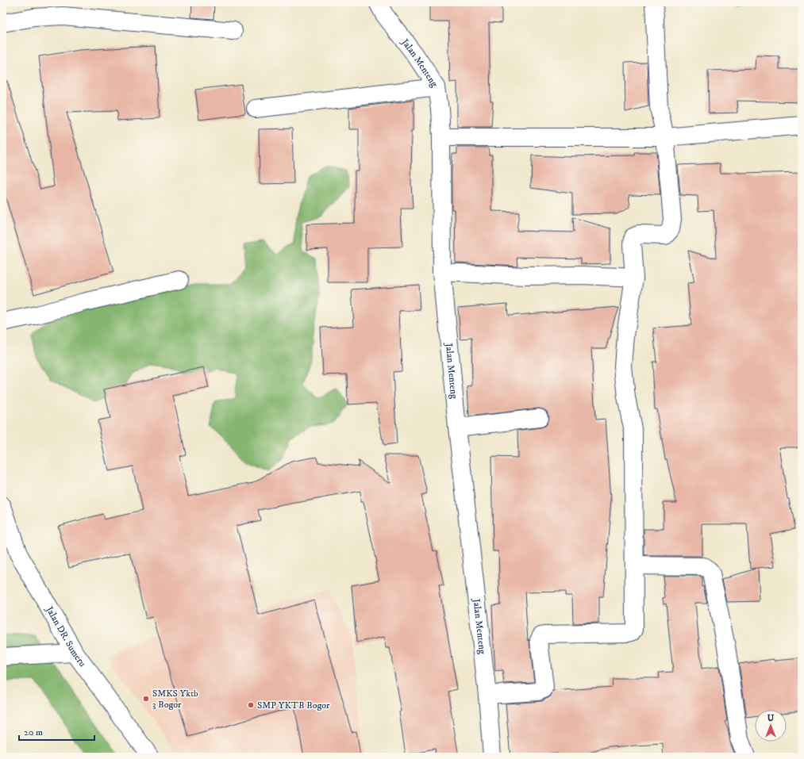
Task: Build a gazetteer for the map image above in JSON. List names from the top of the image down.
{
  "streets": {
    "street": ["Jalan Menteng", "Jalan DR. Sumeru"]
  },
  "places": ["SMKS Yktb 3 Bogor", "SMP YKTB Bogor"],
  "scale_bar": "20 m",
  "north": "top"
}
